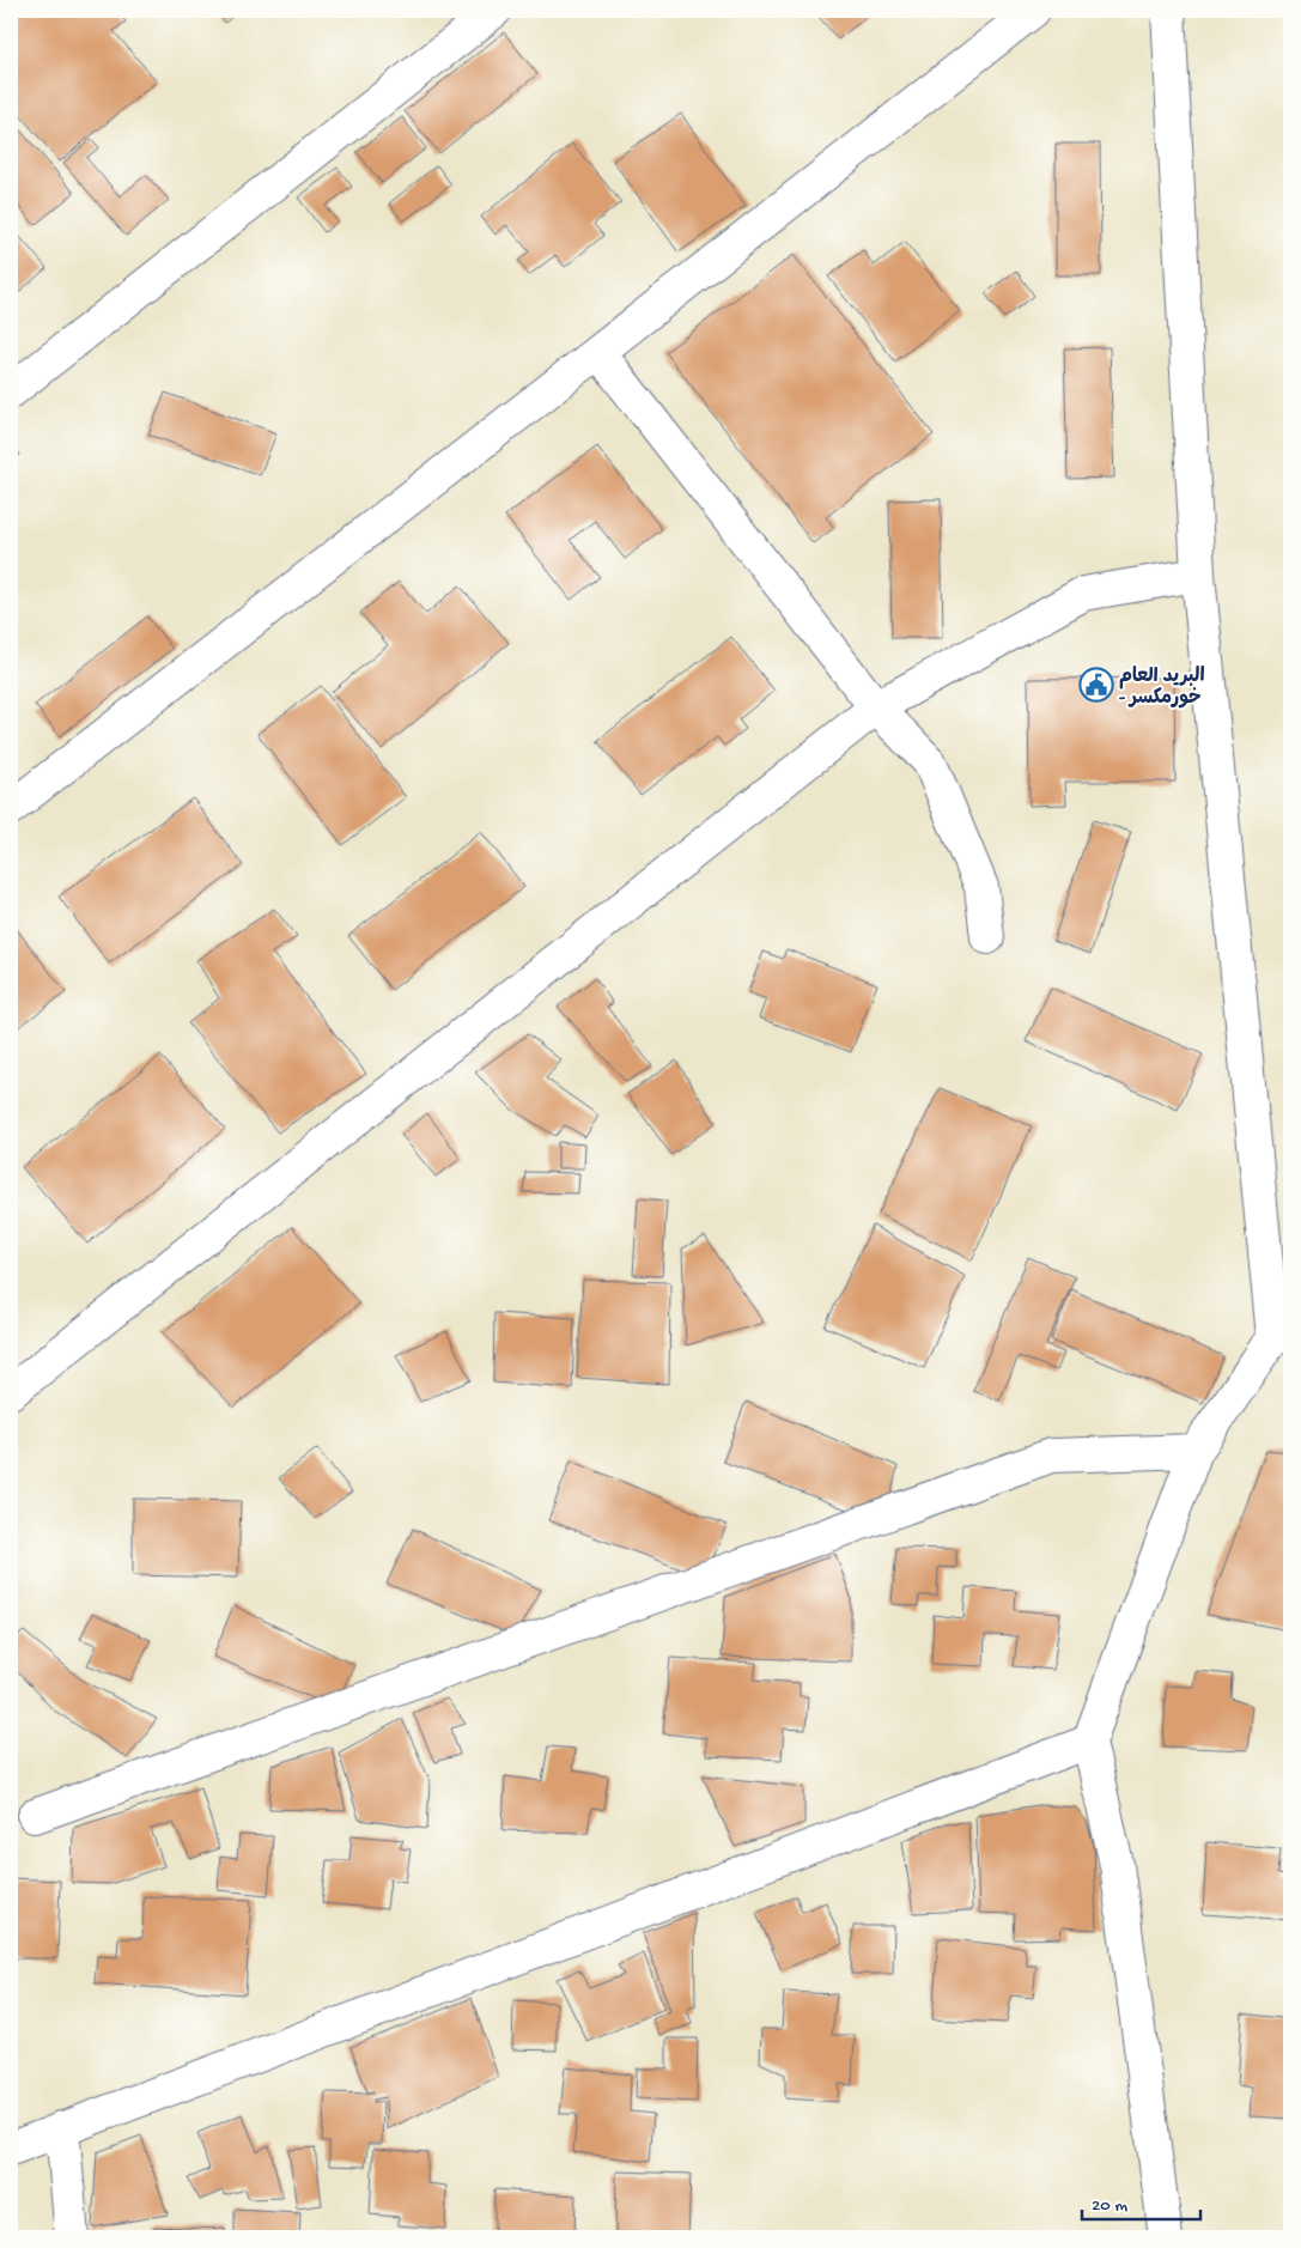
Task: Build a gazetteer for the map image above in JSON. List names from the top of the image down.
{
  "places": {
    "public building": ["البريد العام - خورمكسر"]
  },
  "scale_bar": "20 m"
}
